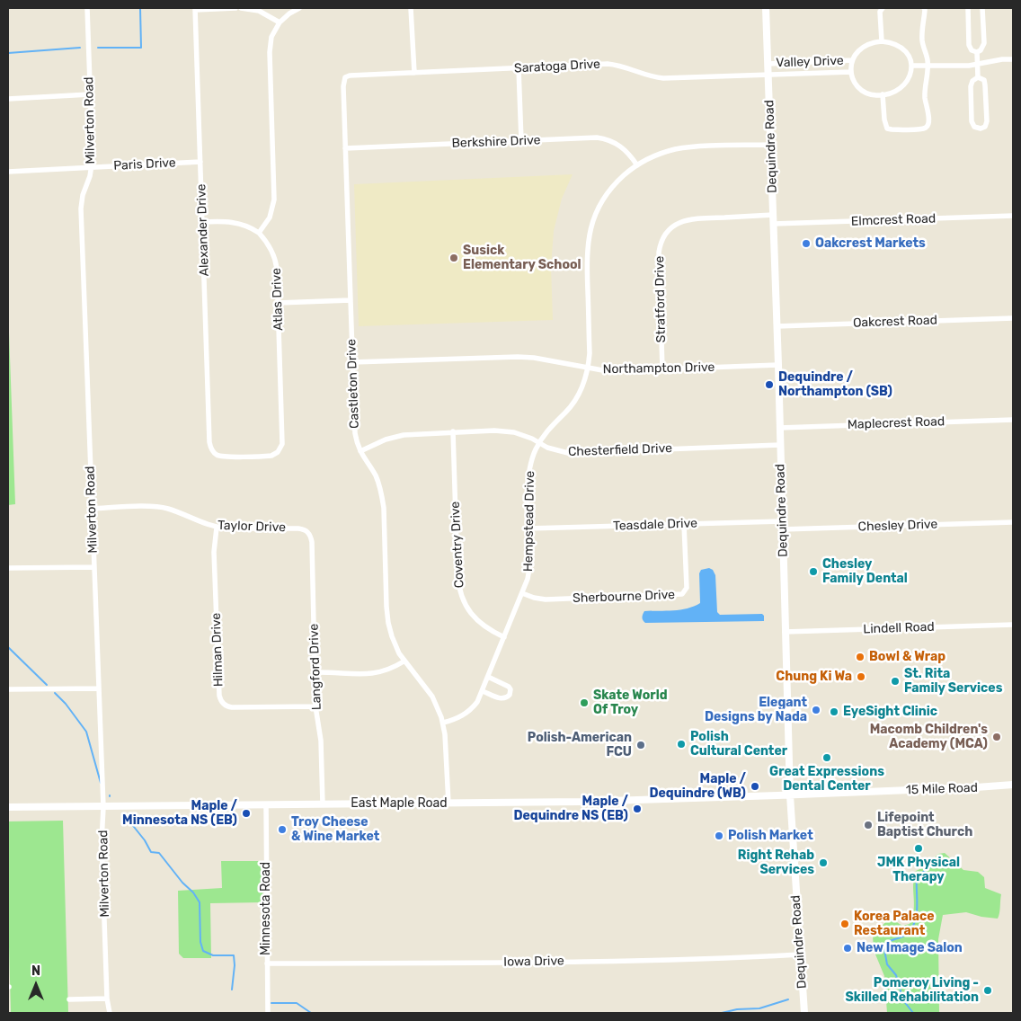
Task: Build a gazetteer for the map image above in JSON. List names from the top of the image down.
{
  "streets": {
    "main road": ["Dequindre Road", "15 Mile Road", "East Maple Road"],
    "street": [
      "Valley Drive",
      "Saratoga Drive",
      "Milverton Road",
      "Berkshire Drive",
      "Paris Drive",
      "Elmcrest Road",
      "Alexander Drive",
      "Atlas Drive",
      "Stratford Drive",
      "Oakcrest Road",
      "Northampton Drive",
      "Castleton Drive",
      "Maplecrest Road",
      "Chesterfield Drive",
      "Hempstead Drive",
      "Teasdale Drive",
      "Chesley Drive",
      "Taylor Drive",
      "Coventry Drive",
      "Sherbourne Drive",
      "Lindell Road",
      "Hilman Drive",
      "Langford Drive",
      "Minnesota Road",
      "Iowa Drive"
    ]
  },
  "crossings": [
    ["Valley Drive", "Saratoga Drive"],
    ["Valley Drive", "Dequindre Road"],
    ["Saratoga Drive", "Dequindre Road"],
    ["Saratoga Drive", "Castleton Drive"],
    ["Milverton Road", "Paris Drive"],
    ["Milverton Road", "Taylor Drive"],
    ["Milverton Road", "East Maple Road"],
    ["Berkshire Drive", "Castleton Drive"],
    ["Berkshire Drive", "Hempstead Drive"],
    ["Dequindre Road", "Elmcrest Road"],
    ["Dequindre Road", "Stratford Drive"],
    ["Dequindre Road", "Oakcrest Road"],
    ["Dequindre Road", "Northampton Drive"],
    ["Dequindre Road", "Maplecrest Road"],
    ["Dequindre Road", "Chesterfield Drive"],
    ["Dequindre Road", "Hempstead Drive"],
    ["Dequindre Road", "Teasdale Drive"],
    ["Dequindre Road", "Chesley Drive"],
    ["Dequindre Road", "Lindell Road"],
    ["Dequindre Road", "15 Mile Road"],
    ["Dequindre Road", "East Maple Road"],
    ["Dequindre Road", "Iowa Drive"],
    ["Paris Drive", "Alexander Drive"],
    ["Alexander Drive", "Atlas Drive"],
    ["Stratford Drive", "Northampton Drive"],
    ["Northampton Drive", "Castleton Drive"],
    ["Northampton Drive", "Hempstead Drive"],
    ["Castleton Drive", "Chesterfield Drive"],
    ["Castleton Drive", "Hempstead Drive"],
    ["Castleton Drive", "East Maple Road"],
    ["Chesterfield Drive", "Hempstead Drive"],
    ["Chesterfield Drive", "Coventry Drive"],
    ["Hempstead Drive", "Teasdale Drive"],
    ["Hempstead Drive", "Coventry Drive"],
    ["Hempstead Drive", "Sherbourne Drive"],
    ["Teasdale Drive", "Sherbourne Drive"],
    ["Taylor Drive", "Hilman Drive"],
    ["Taylor Drive", "Langford Drive"],
    ["Hilman Drive", "Langford Drive"],
    ["Langford Drive", "East Maple Road"],
    ["15 Mile Road", "East Maple Road"],
    ["East Maple Road", "Minnesota Road"],
    ["Minnesota Road", "Iowa Drive"]
  ],
  "places": [
    "Oakcrest Markets",
    "Susick Elementary School",
    "Dequindre / Northampton (SB)",
    "Chesley Family Dental",
    "Bowl & Wrap",
    "Chung Ki Wa",
    "St. Rita Family Services",
    "Skate World Of Troy",
    "Elegant Designs by Nada",
    "EyeSight Clinic",
    "Macomb Children's Academy (MCA)",
    "Polish Cultural Center",
    "Polish-American FCU",
    "Great Expressions Dental Center",
    "Maple / Dequindre (WB)",
    "Maple / Dequindre NS (EB)",
    "Maple / Minnesota NS (EB)",
    "Lifepoint Baptist Church",
    "Troy Cheese & Wine Market",
    "Polish Market",
    "JMK Physical Therapy",
    "Right Rehab Services",
    "Korea Palace Restaurant",
    "New Image Salon",
    "Pomeroy Living - Skilled Rehabilitation"
  ],
  "north": "top"
}
